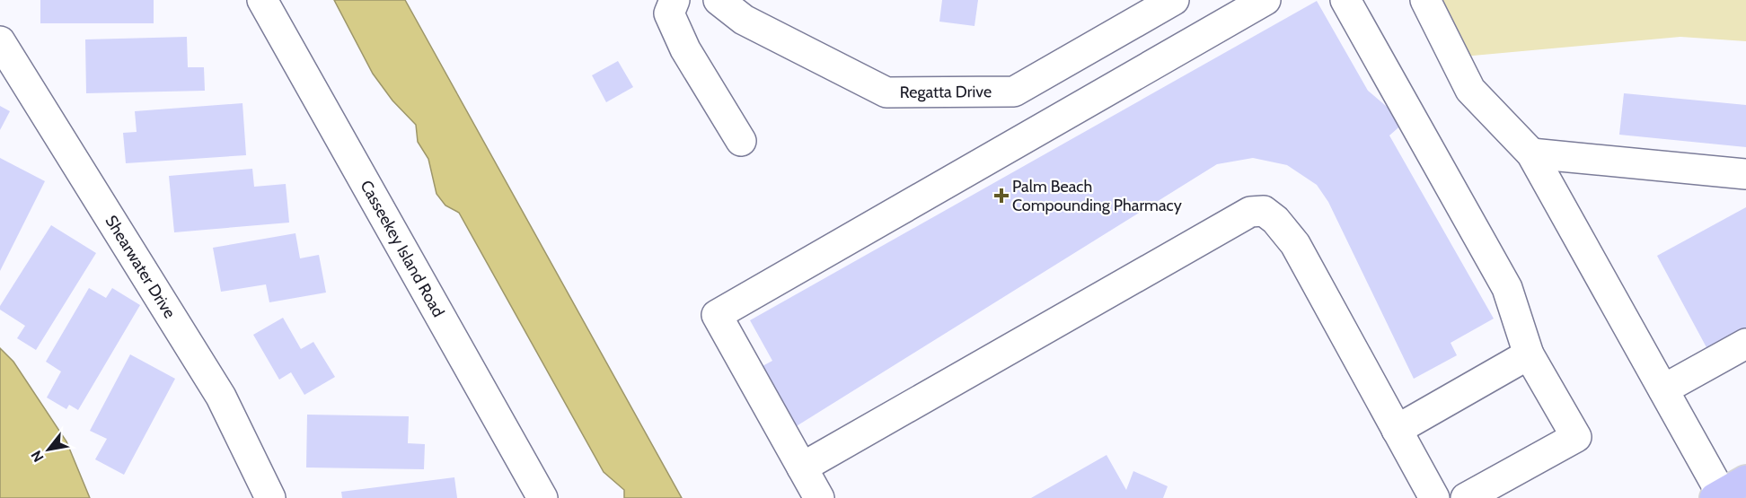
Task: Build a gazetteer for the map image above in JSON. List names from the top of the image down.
{
  "streets": {
    "street": ["Regatta Drive", "Casseekey Island Road", "Shearwater Drive"]
  },
  "places": {
    "health": ["Palm Beach Compounding Pharmacy"]
  },
  "north": "bottom left"
}
